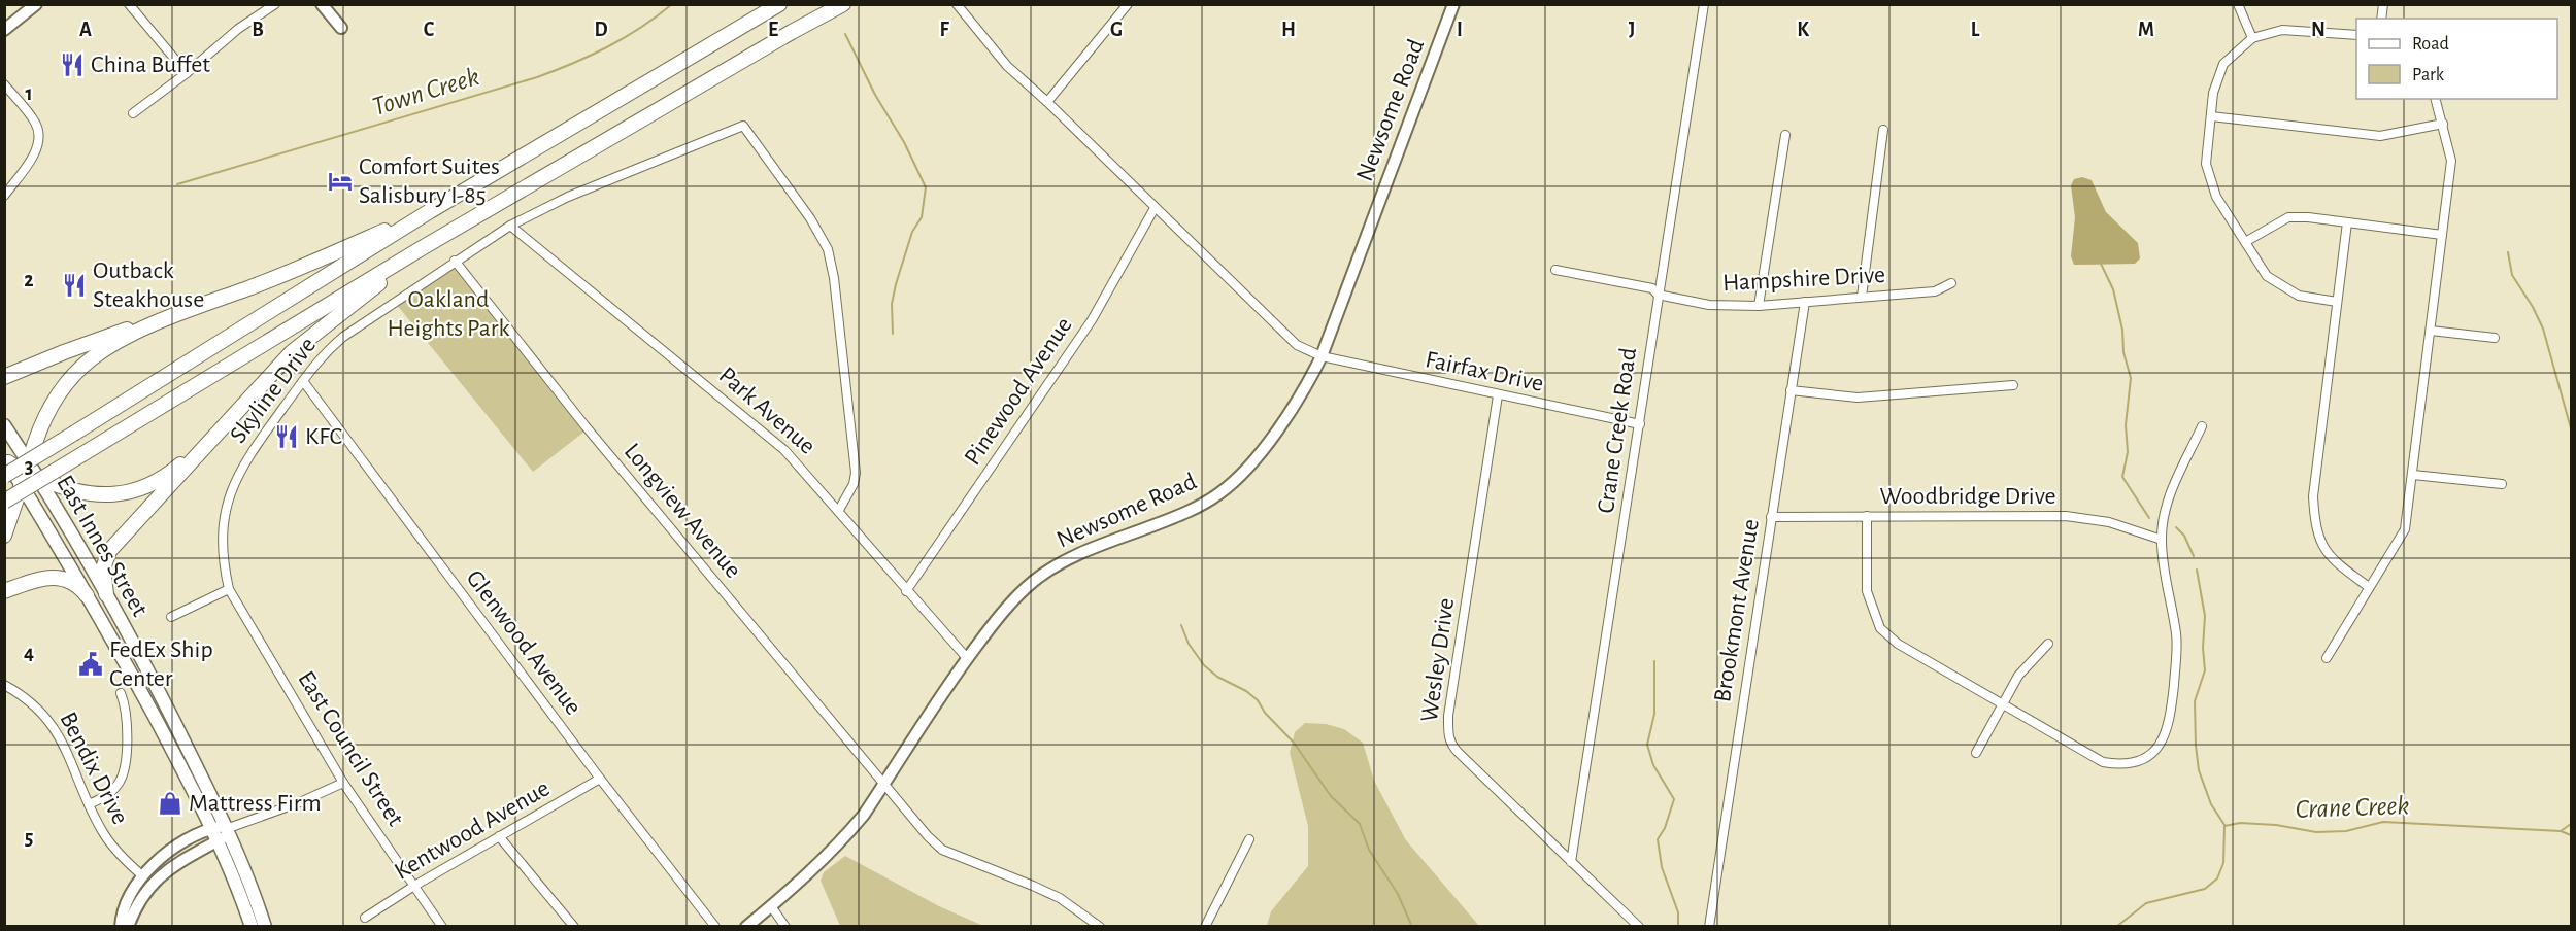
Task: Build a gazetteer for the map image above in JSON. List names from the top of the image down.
{
  "streets": {
    "main road": ["East Innes Street"],
    "street": [
      "Newsome Road",
      "Hampshire Drive",
      "Fairfax Drive",
      "Skyline Drive",
      "Pinewood Avenue",
      "Park Avenue",
      "Crane Creek Road",
      "Woodbridge Drive",
      "Longview Avenue",
      "Brookmont Avenue",
      "Glenwood Avenue",
      "Wesley Drive",
      "East Council Street",
      "Bendix Drive",
      "Kentwood Avenue"
    ]
  },
  "crossings": [
    ["Newsome Road", "Fairfax Drive"],
    ["Newsome Road", "Park Avenue"],
    ["Newsome Road", "Longview Avenue"],
    ["Hampshire Drive", "Crane Creek Road"],
    ["Hampshire Drive", "Brookmont Avenue"],
    ["Fairfax Drive", "Crane Creek Road"],
    ["Fairfax Drive", "Wesley Drive"],
    ["Skyline Drive", "Park Avenue"],
    ["Skyline Drive", "Longview Avenue"],
    ["Skyline Drive", "Glenwood Avenue"],
    ["Skyline Drive", "East Council Street"],
    ["Pinewood Avenue", "Park Avenue"],
    ["Crane Creek Road", "Wesley Drive"],
    ["Woodbridge Drive", "Brookmont Avenue"],
    ["Glenwood Avenue", "Kentwood Avenue"],
    ["East Council Street", "Kentwood Avenue"]
  ],
  "water": ["Town Creek", "Crane Creek"],
  "parks": ["Oakland Heights Park"],
  "places": {
    "restaurant": ["China Buffet", "Outback Steakhouse", "KFC"],
    "hotel": ["Comfort Suites Salisbury I-85"],
    "public building": ["FedEx Ship Center"],
    "shop": ["Mattress Firm"]
  },
  "legend": ["Road", "Park"],
  "grid": {
    "columns": [
      "A",
      "B",
      "C",
      "D",
      "E",
      "F",
      "G",
      "H",
      "I",
      "J",
      "K",
      "L",
      "M",
      "N"
    ],
    "rows": [
      "1",
      "2",
      "3",
      "4",
      "5"
    ]
  }
}
